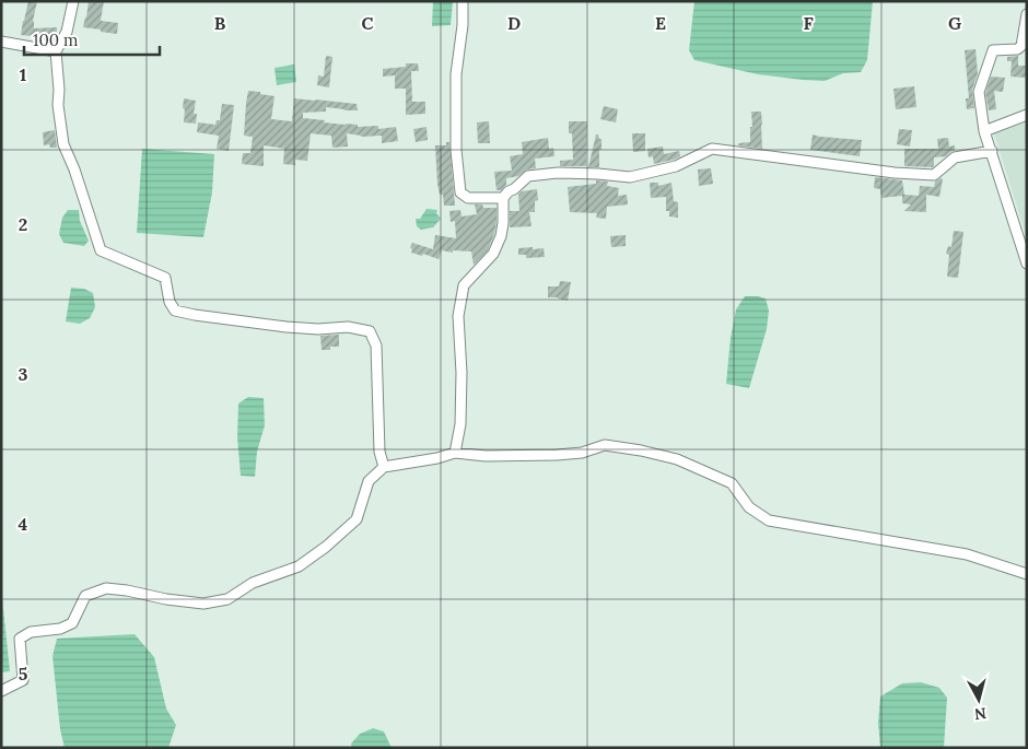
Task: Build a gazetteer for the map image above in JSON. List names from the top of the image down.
{
  "scale_bar": "100 m",
  "north": "bottom",
  "grid": {
    "columns": [
      "B",
      "C",
      "D",
      "E",
      "F",
      "G"
    ],
    "rows": [
      "1",
      "2",
      "3",
      "4",
      "5"
    ]
  }
}
